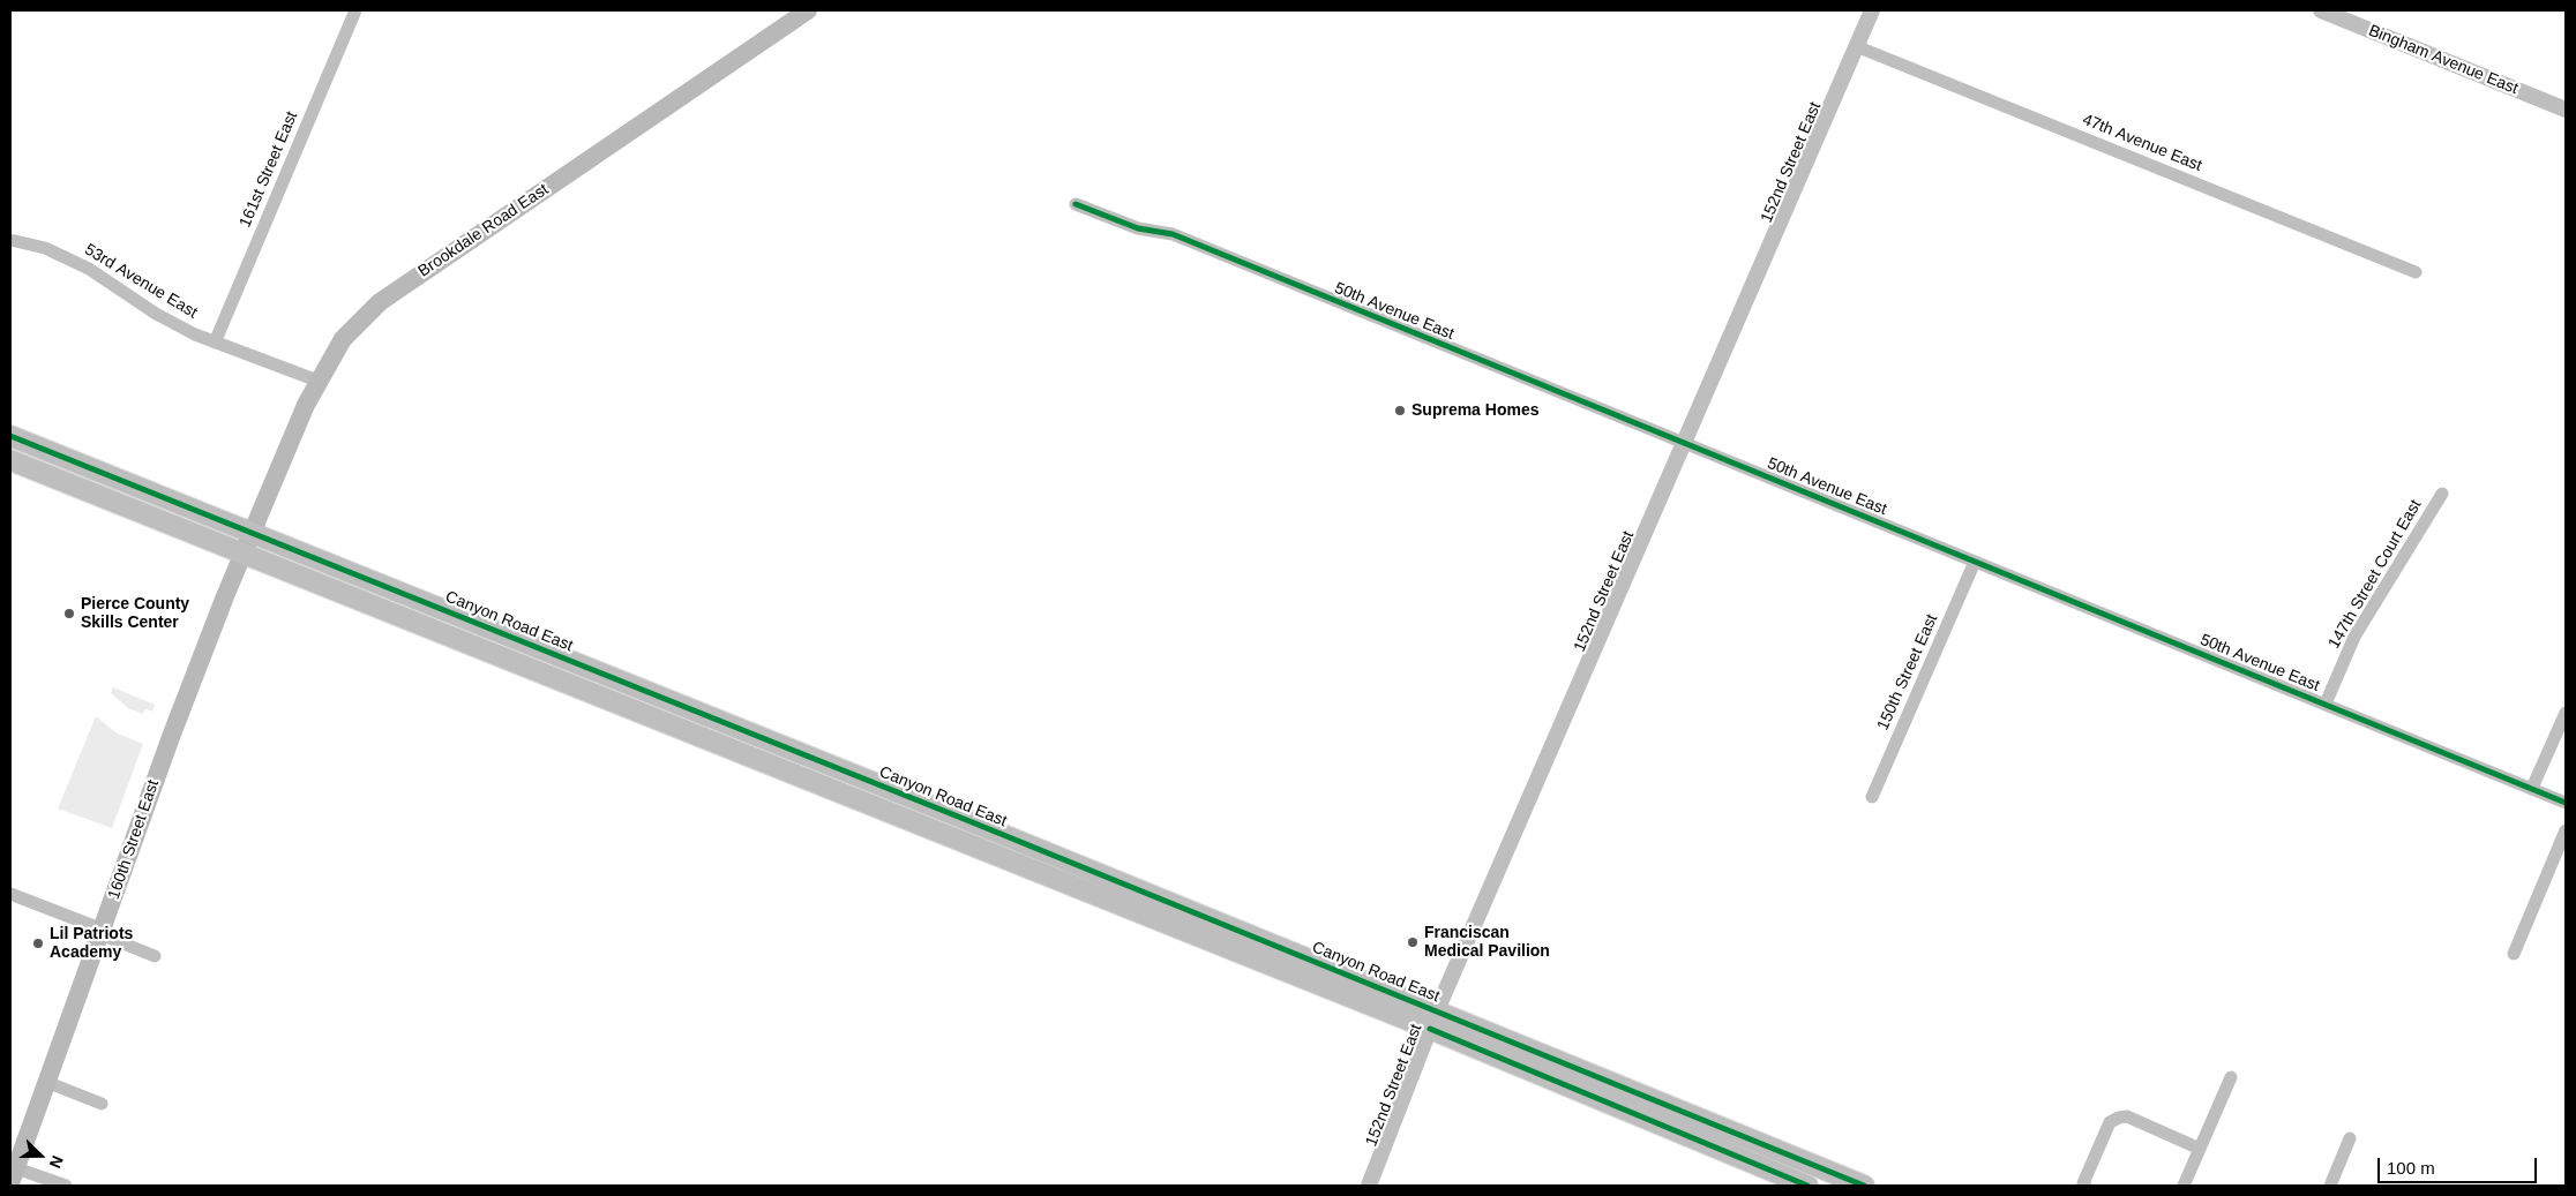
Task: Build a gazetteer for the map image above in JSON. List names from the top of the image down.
{
  "streets": {
    "main road": ["Brookdale Road East", "Canyon Road East", "160th Street East"],
    "street": [
      "Bingham Avenue East",
      "47th Avenue East",
      "152nd Street East",
      "161st Street East",
      "53rd Avenue East",
      "50th Avenue East",
      "147th Street Court East",
      "150th Street East"
    ]
  },
  "crossings": [
    ["47th Avenue East", "152nd Street East"],
    ["152nd Street East", "50th Avenue East"],
    ["152nd Street East", "Canyon Road East"],
    ["161st Street East", "53rd Avenue East"],
    ["Brookdale Road East", "53rd Avenue East"],
    ["Brookdale Road East", "Canyon Road East"],
    ["Brookdale Road East", "160th Street East"],
    ["50th Avenue East", "147th Street Court East"],
    ["50th Avenue East", "150th Street East"],
    ["Canyon Road East", "160th Street East"]
  ],
  "places": [
    "Suprema Homes",
    "Pierce County Skills Center",
    "Franciscan Medical Pavilion",
    "Lil Patriots Academy"
  ],
  "scale_bar": "100 m",
  "north": "right"
}
